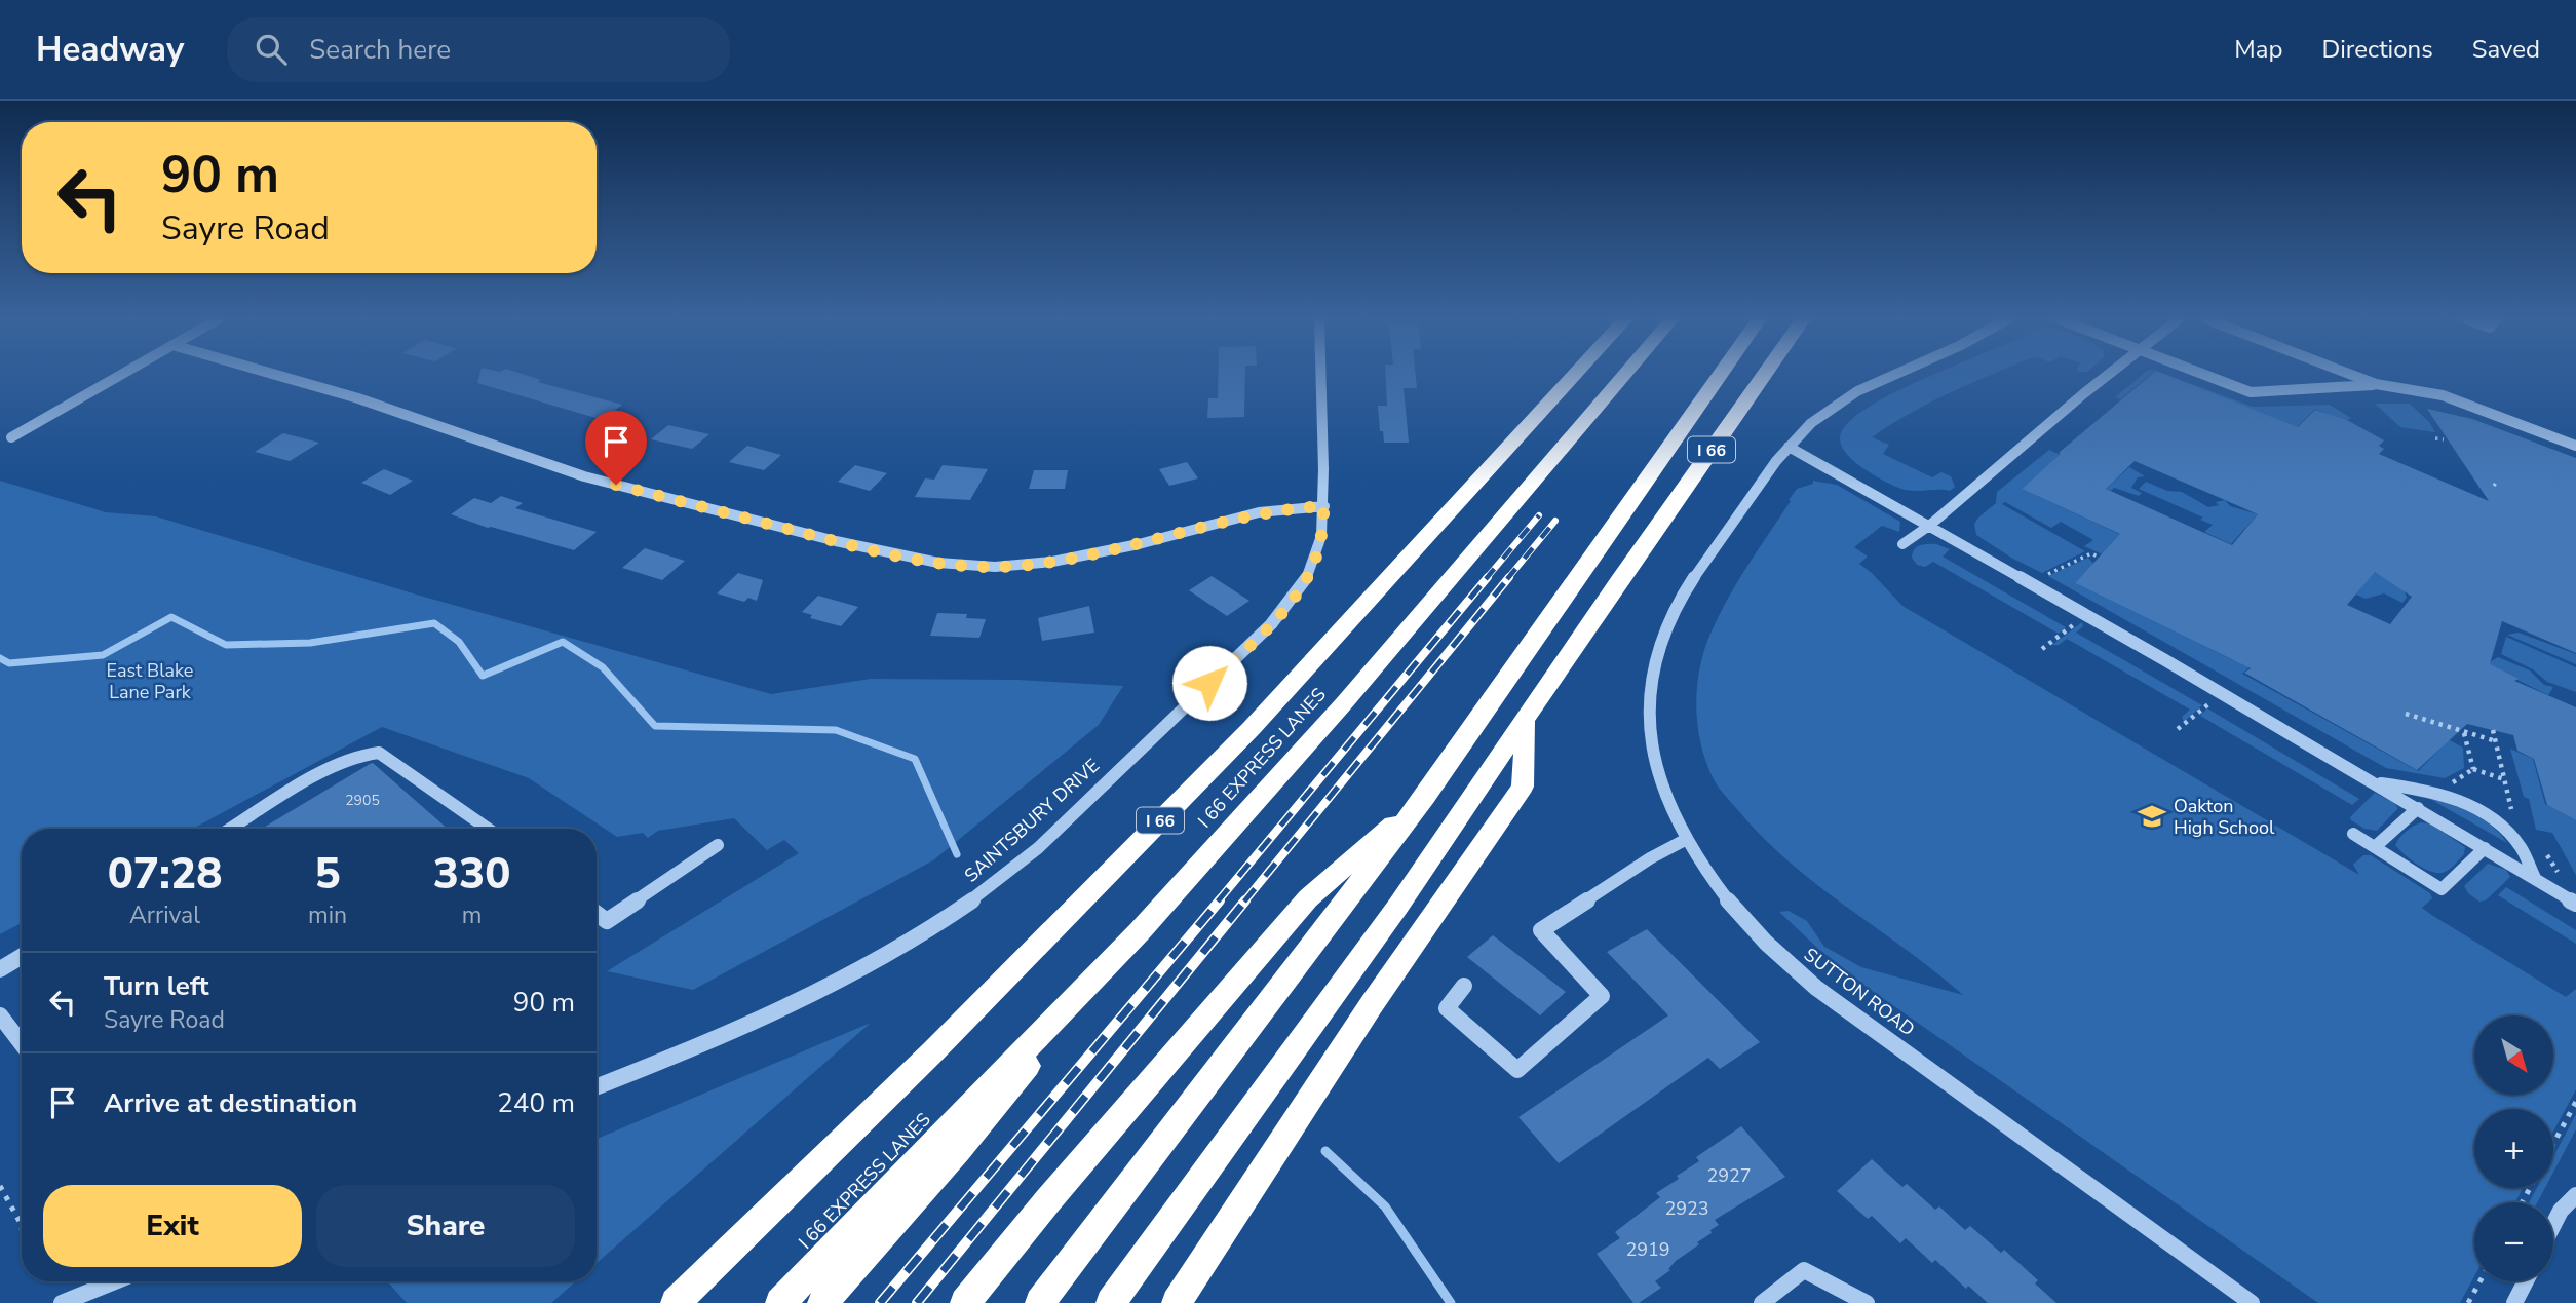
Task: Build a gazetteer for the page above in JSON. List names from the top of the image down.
{
  "streets": {
    "highway": ["I 66", "I 66 EXPRESS LANES"],
    "street": ["SAINTSBURY DRIVE", "SUTTON ROAD"]
  },
  "parks": ["East Blake Lane Park"],
  "places": {
    "school or university": ["Oakton High School"]
  },
  "house_numbers": [
    "2905",
    "2927",
    "2923",
    "2919"
  ],
  "north": "bottom right",
  "page": {
    "header": "Headway",
    "search": "Search here",
    "nav": ["Map", "Directions", "Saved"],
    "turn": ["90 m", "Sayre Road"],
    "eta": [
      "07:28",
      "Arrival",
      "5",
      "min",
      "330",
      "m"
    ],
    "list": [
      {
        "name": "Turn left",
        "note": "Sayre Road",
        "value": "90 m"
      },
      {
        "name": "Arrive at destination",
        "value": "240 m"
      }
    ],
    "map_buttons": ["+", "−"],
    "buttons": ["Exit", "Share"]
  }
}
